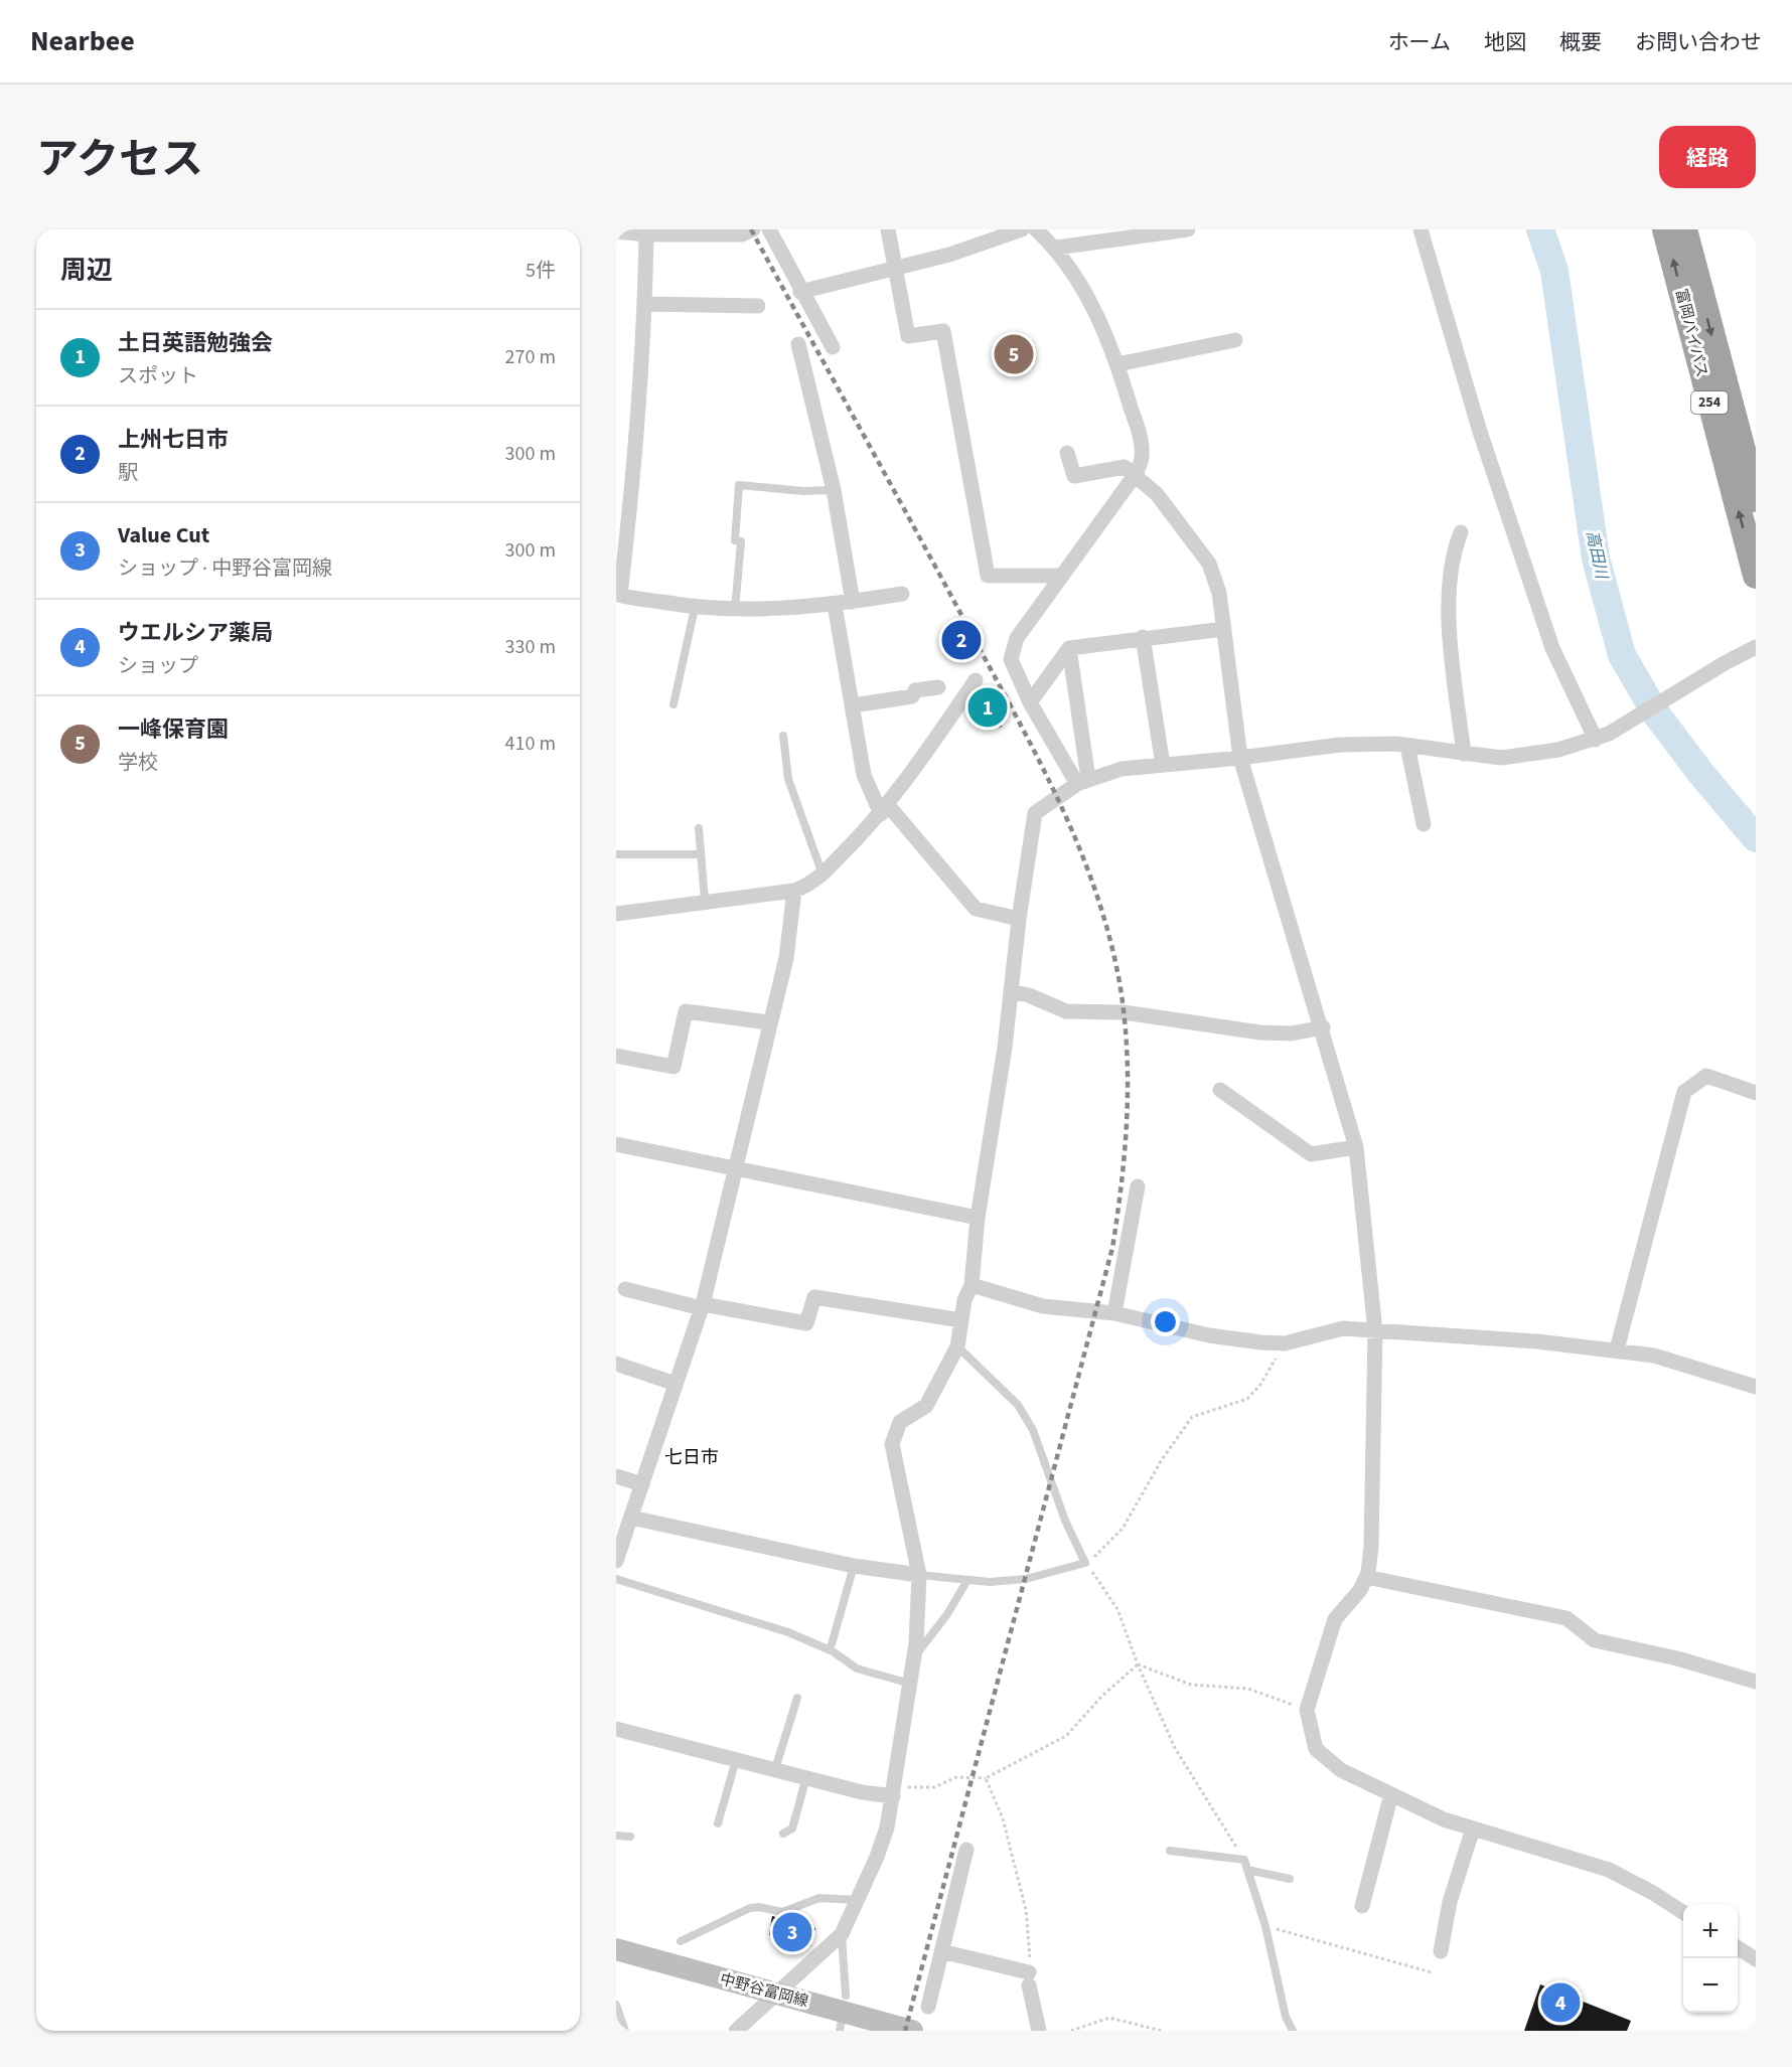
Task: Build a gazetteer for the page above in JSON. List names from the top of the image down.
{
  "streets": {
    "highway": ["富岡バイパス", "254"],
    "main road": ["中野谷富岡線"]
  },
  "districts": ["七日市"],
  "water": ["高田川"],
  "page": {
    "header": "Nearbee",
    "nav": [
      "ホーム",
      "地図",
      "概要",
      "お問い合わせ"
    ],
    "title": "アクセス",
    "buttons": "経路",
    "heading": ["周辺", "5件"],
    "list": [
      {
        "mark": "1",
        "name": "土日英語勉強会",
        "note": "スポット",
        "value": "270 m"
      },
      {
        "mark": "2",
        "name": "上州七日市",
        "note": "駅",
        "value": "300 m"
      },
      {
        "mark": "3",
        "name": "Value Cut",
        "note": "ショップ · 中野谷富岡線",
        "value": "300 m"
      },
      {
        "mark": "4",
        "name": "ウエルシア薬局",
        "note": "ショップ",
        "value": "330 m"
      },
      {
        "mark": "5",
        "name": "一峰保育園",
        "note": "学校",
        "value": "410 m"
      }
    ],
    "pins": [
      "5",
      "2",
      "1",
      "3",
      "4"
    ],
    "map_buttons": ["+", "−"]
  }
}
